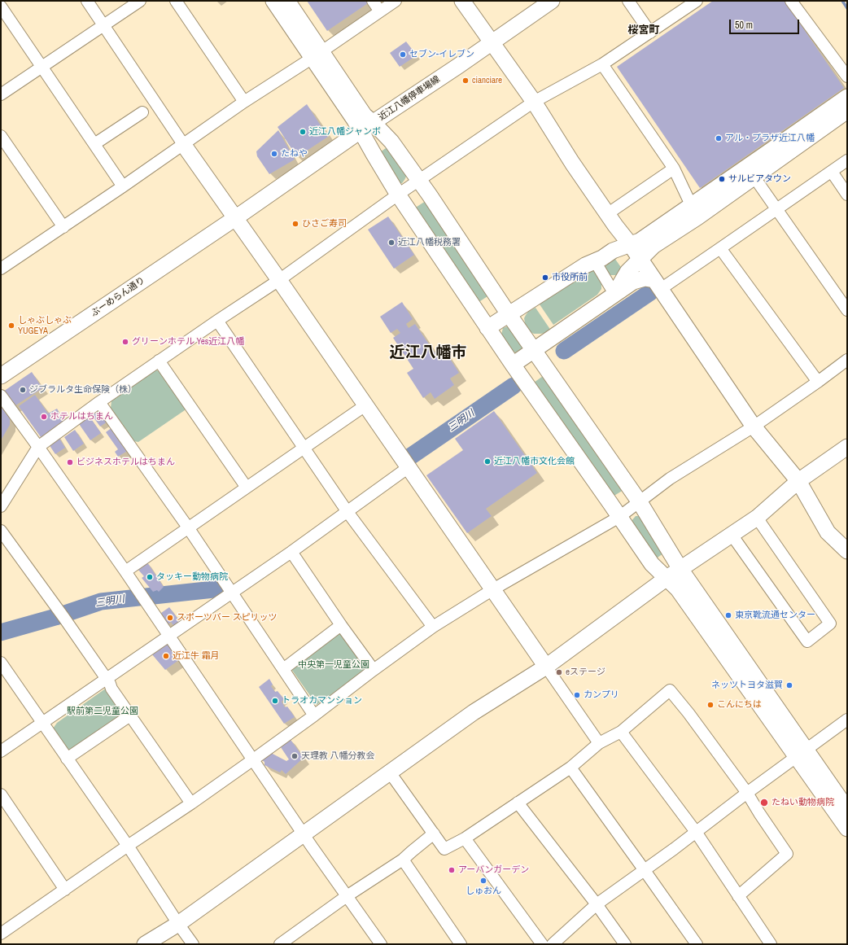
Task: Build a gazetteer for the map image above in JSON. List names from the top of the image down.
{
  "streets": {
    "street": ["近江八幡停車場線", "ぶーめらん通り"]
  },
  "crossings": [
    ["近江八幡停車場線", "ぶーめらん通り"]
  ],
  "districts": ["桜宮町", "近江八幡市"],
  "water": ["三明川"],
  "parks": ["中央第一児童公園", "駅前第二児童公園"],
  "places": [
    "セブン-イレブン",
    "cianciare",
    "近江八幡ジャンボ",
    "アル・プラザ近江八幡",
    "たねや",
    "サルビアタウン",
    "ひさご寿司",
    "近江八幡税務署",
    "市役所前",
    "しゃぶしゃぶ YUGEYA",
    "グリーンホテル Yes近江八幡",
    "ジブラルタ生命保険（株）",
    "ホテルはちまん",
    "近江八幡市文化会館",
    "ビジネスホテルはちまん",
    "タッキー動物病院",
    "東京靴流通センター",
    "スポーツバー スピリッツ",
    "近江牛 霜月",
    "eステージ",
    "ネッツトヨタ滋賀",
    "カンプリ",
    "トラオカマンション",
    "こんにちは",
    "天理教 八幡分教会",
    "たねい動物病院",
    "アーバンガーデン",
    "しゅおん"
  ],
  "scale_bar": "50 m"
}
